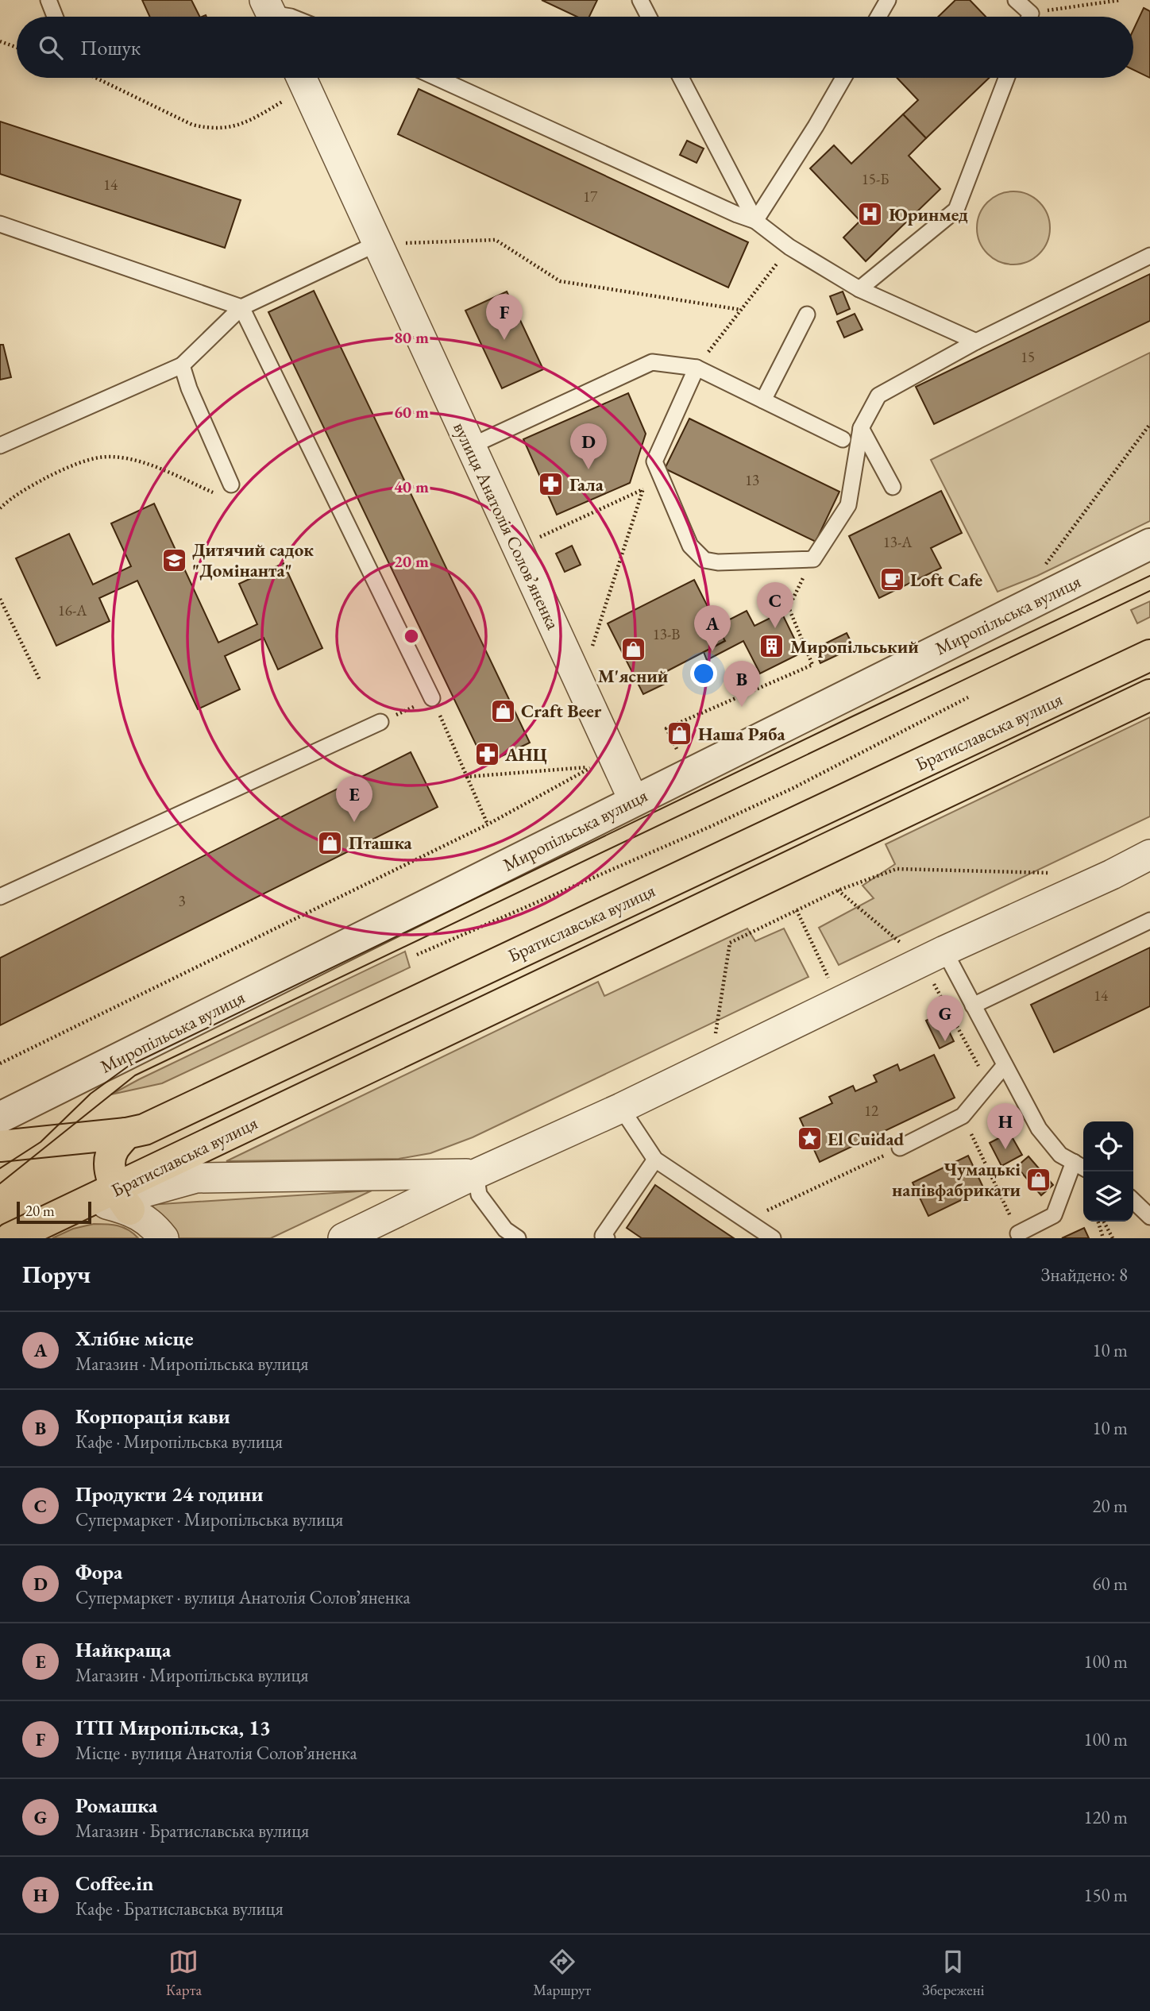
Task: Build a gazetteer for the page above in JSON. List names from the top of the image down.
{
  "streets": {
    "main road": ["Братиславська вулиця"],
    "street": ["вулиця Анатолія Соловʼяненка", "Миропільська вулиця"]
  },
  "crossings": [
    ["вулиця Анатолія Соловʼяненка", "Миропільська вулиця"]
  ],
  "places": {
    "hospital": ["Юринмед"],
    "pharmacy": ["Гала", "АНЦ"],
    "school or university": ["Дитячий садок \"Домінанта\""],
    "cafe": ["Loft Cafe"],
    "building": ["Миропільський"],
    "shop": [
      "М'ясний",
      "Craft Beer",
      "Наша Ряба",
      "Пташка",
      "Чумацькі напівфабрикати"
    ],
    "place": ["El Cuidad"]
  },
  "house_numbers": [
    "15-Б",
    "14",
    "17",
    "15",
    "13",
    "13-А",
    "16-А",
    "13-В",
    "3",
    "14",
    "12"
  ],
  "scale_bar": "20 m",
  "page": {
    "search": "Пошук",
    "pins": [
      "F",
      "D",
      "C",
      "A",
      "B",
      "E",
      "G",
      "H"
    ],
    "scale": "20 m",
    "heading": ["Поруч", "Знайдено: 8"],
    "list": [
      {
        "mark": "A",
        "name": "Хлібне місце",
        "note": "Магазин · Миропільська вулиця",
        "value": "10 m"
      },
      {
        "mark": "B",
        "name": "Корпорація кави",
        "note": "Кафе · Миропільська вулиця",
        "value": "10 m"
      },
      {
        "mark": "C",
        "name": "Продукти 24 години",
        "note": "Супермаркет · Миропільська вулиця",
        "value": "20 m"
      },
      {
        "mark": "D",
        "name": "Фора",
        "note": "Супермаркет · вулиця Анатолія Соловʼяненка",
        "value": "60 m"
      },
      {
        "mark": "E",
        "name": "Найкраща",
        "note": "Магазин · Миропільська вулиця",
        "value": "100 m"
      },
      {
        "mark": "F",
        "name": "ІТП Миропільска, 13",
        "note": "Місце · вулиця Анатолія Соловʼяненка",
        "value": "100 m"
      },
      {
        "mark": "G",
        "name": "Ромашка",
        "note": "Магазин · Братиславська вулиця",
        "value": "120 m"
      },
      {
        "mark": "H",
        "name": "Coffee.in",
        "note": "Кафе · Братиславська вулиця",
        "value": "150 m"
      }
    ],
    "nav": ["Карта", "Маршрут", "Збережені"]
  },
  "rings": [
    "80 m",
    "60 m",
    "40 m",
    "20 m"
  ]
}
